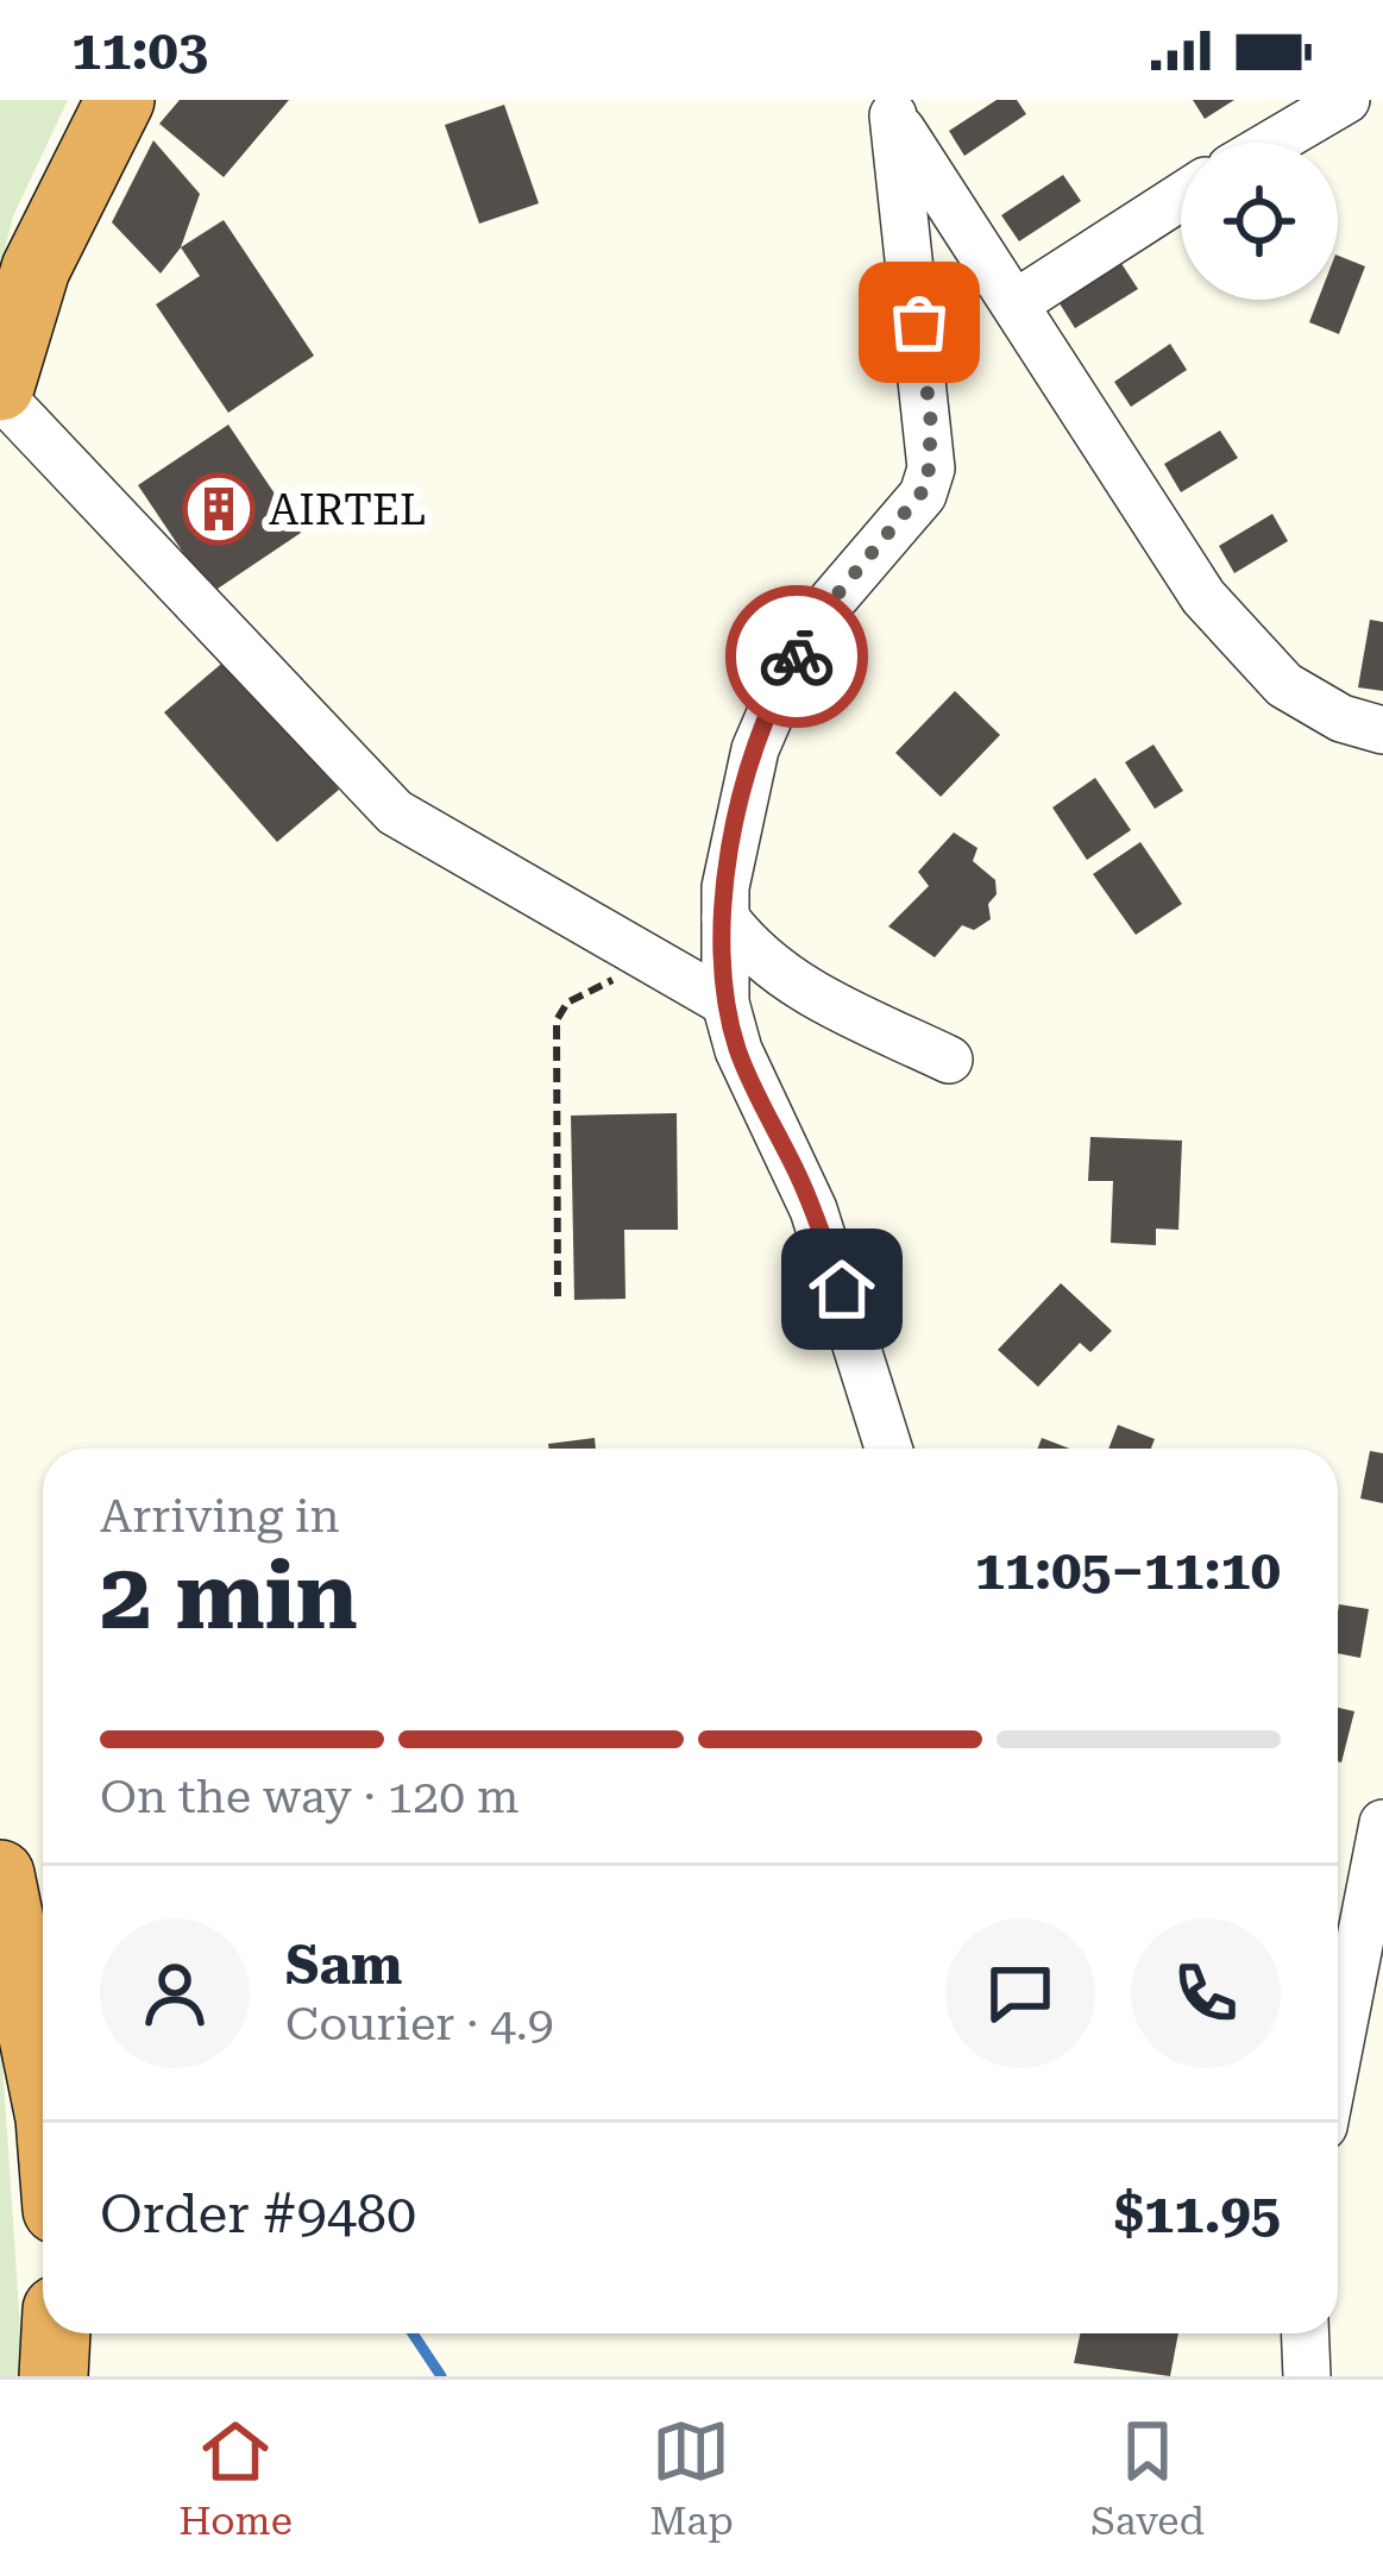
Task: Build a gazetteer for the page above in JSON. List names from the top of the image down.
{
  "places": {
    "building": ["AIRTEL"]
  },
  "page": {
    "status": "11:03",
    "heading": ["2 min", "Arriving in", "11:05–11:10"],
    "panel": [
      "Sam",
      "Courier · 4.9",
      "Order #9480",
      "$11.95"
    ],
    "bar": "On the way · 120 m",
    "tabs": ["Home", "Map", "Saved"]
  }
}
